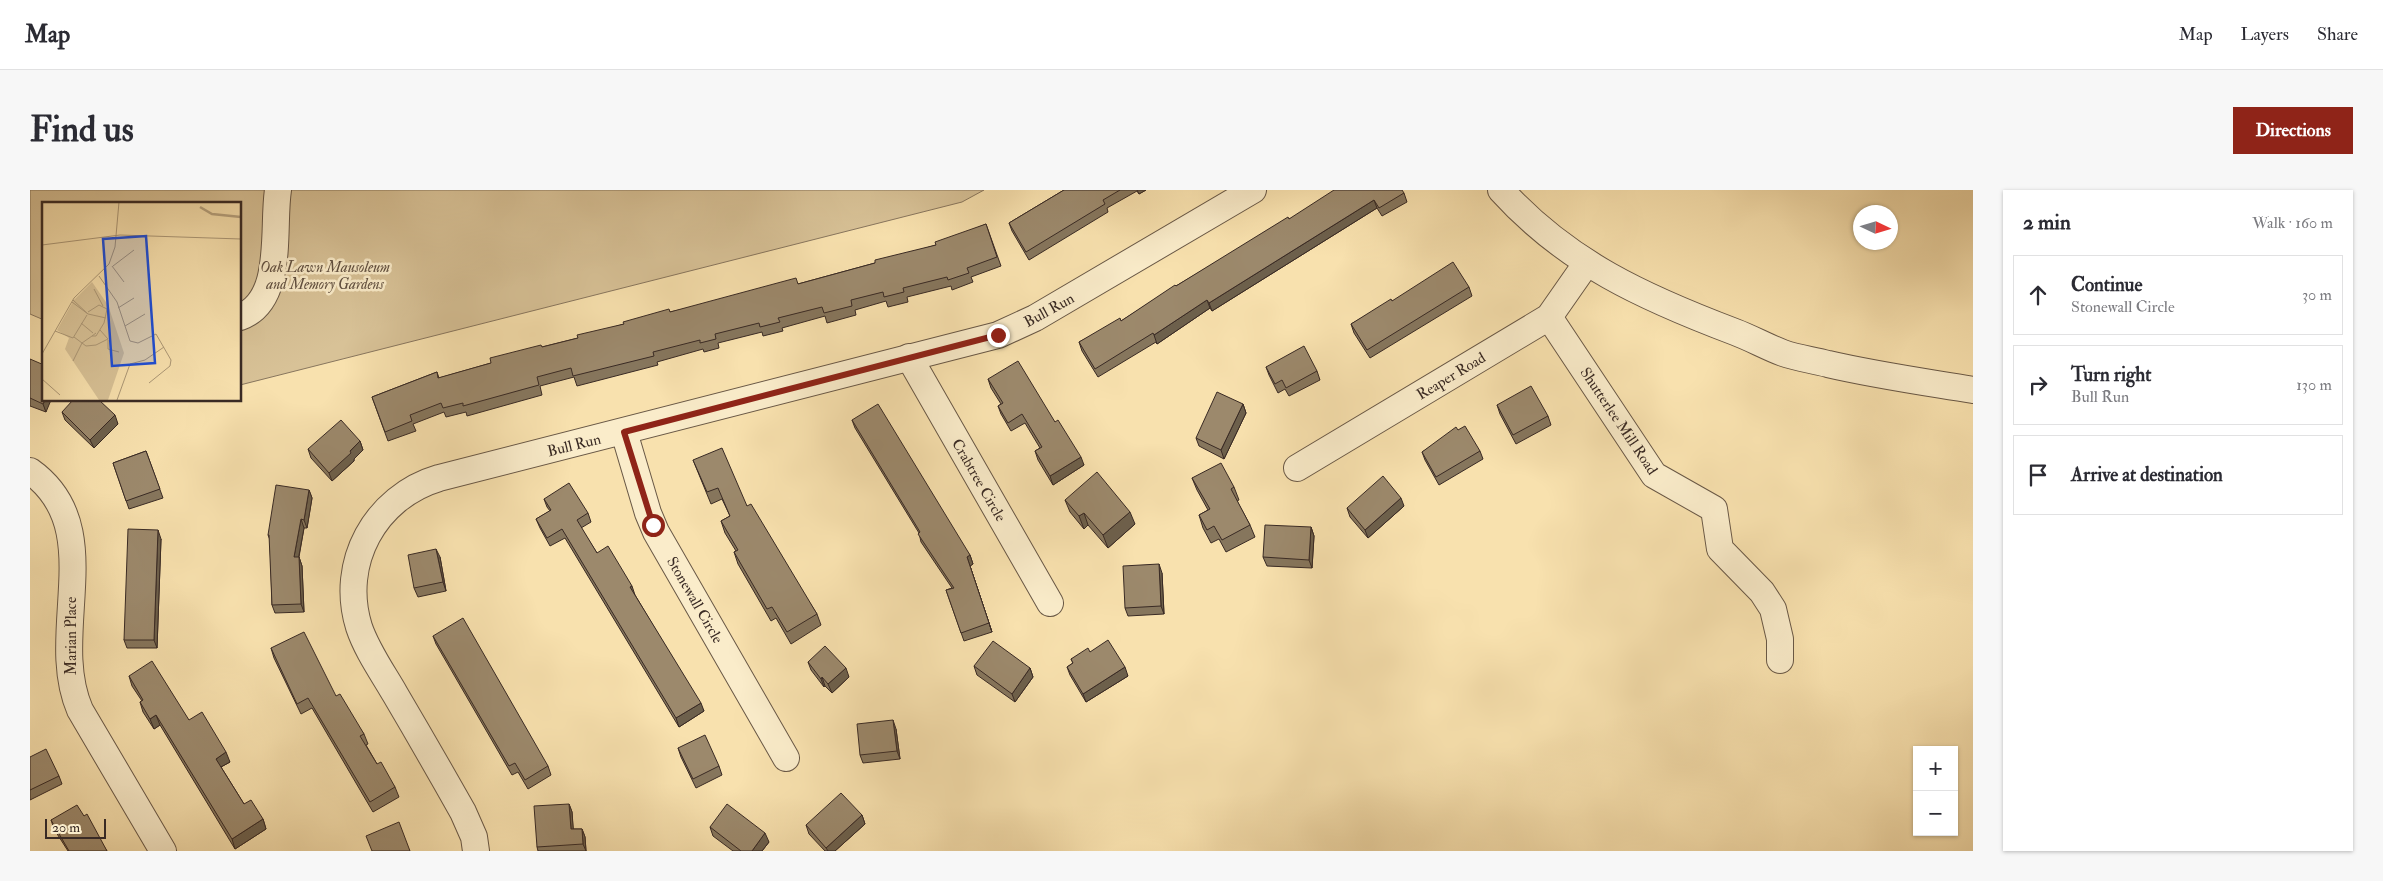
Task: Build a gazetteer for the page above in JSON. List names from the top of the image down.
{
  "streets": {
    "street": [
      "Bull Run",
      "Reaper Road",
      "Shutterlee Mill Road",
      "Crabtree Circle",
      "Stonewall Circle",
      "Marian Place"
    ]
  },
  "crossings": [
    ["Bull Run", "Crabtree Circle"],
    ["Bull Run", "Stonewall Circle"],
    ["Reaper Road", "Shutterlee Mill Road"]
  ],
  "parks": ["Oak Lawn Mausoleum and Memory Gardens"],
  "scale_bar": "20 m",
  "north": "right",
  "page": {
    "header": "Map",
    "nav": ["Map", "Layers", "Share"],
    "buttons": "Directions",
    "title": "Find us",
    "heading": ["2 min", "Walk · 160 m"],
    "list": [
      ["Continue", "Stonewall Circle", "30 m"],
      ["Turn right", "Bull Run", "130 m"],
      "Arrive at destination"
    ],
    "map_buttons": ["+", "−"],
    "scale": "20 m"
  }
}
